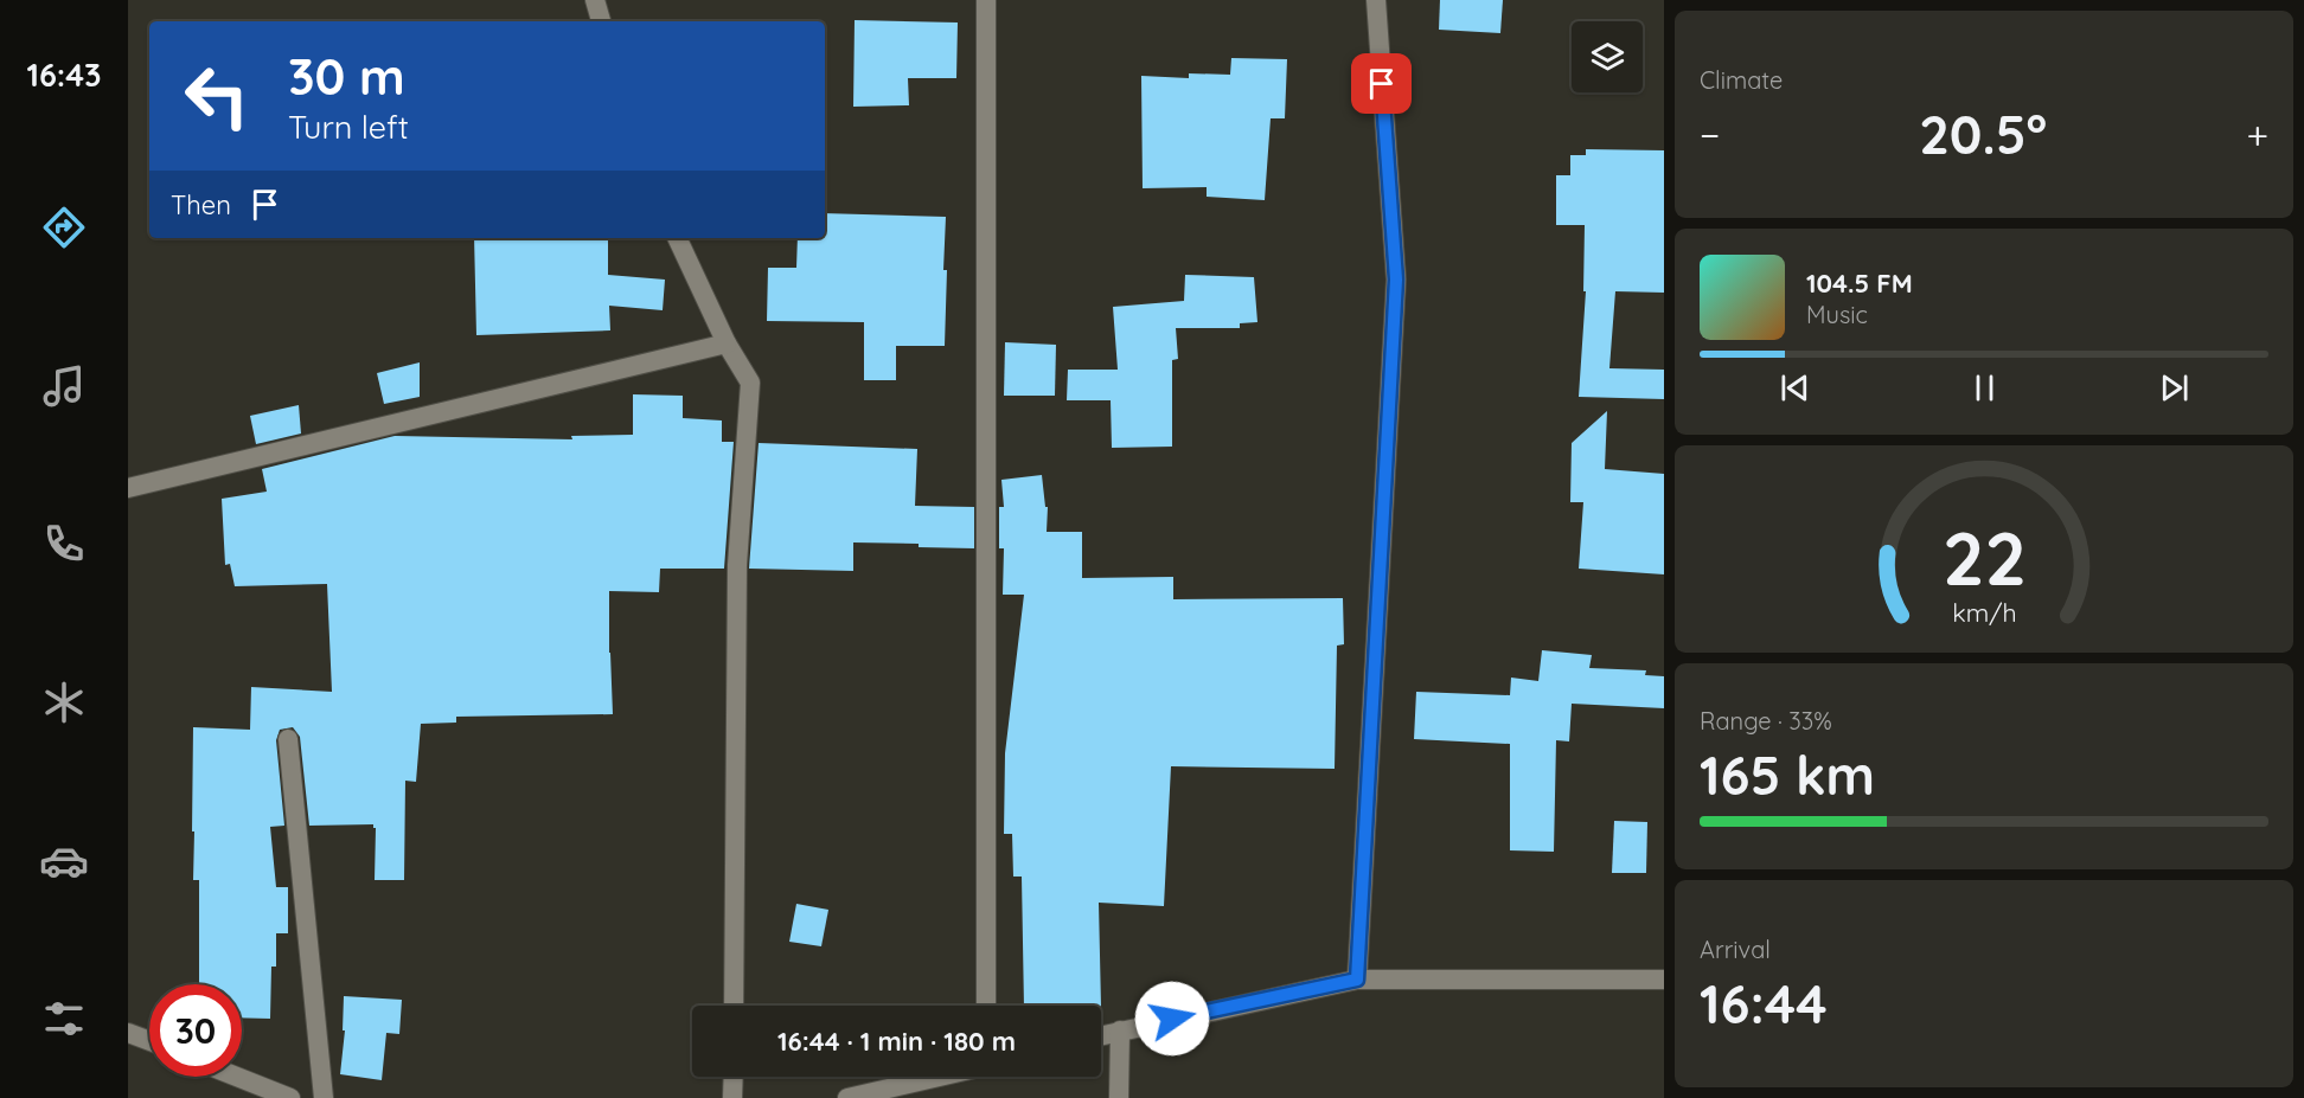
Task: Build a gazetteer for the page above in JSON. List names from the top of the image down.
{
  "page": {
    "tabs": "16:43",
    "tile": [
      "Climate",
      ["Range · 33%", "165 km"],
      ["Arrival", "16:44"]
    ],
    "turn": ["30 m", "Turn left"],
    "heat": ["−", "20.5°", "+"],
    "then": "Then",
    "song": ["104.5 FM", "Music"],
    "limit": "30",
    "trip": "16:44 · 1 min · 180 m",
    "gauge": ["22", "km/h"]
  }
}
